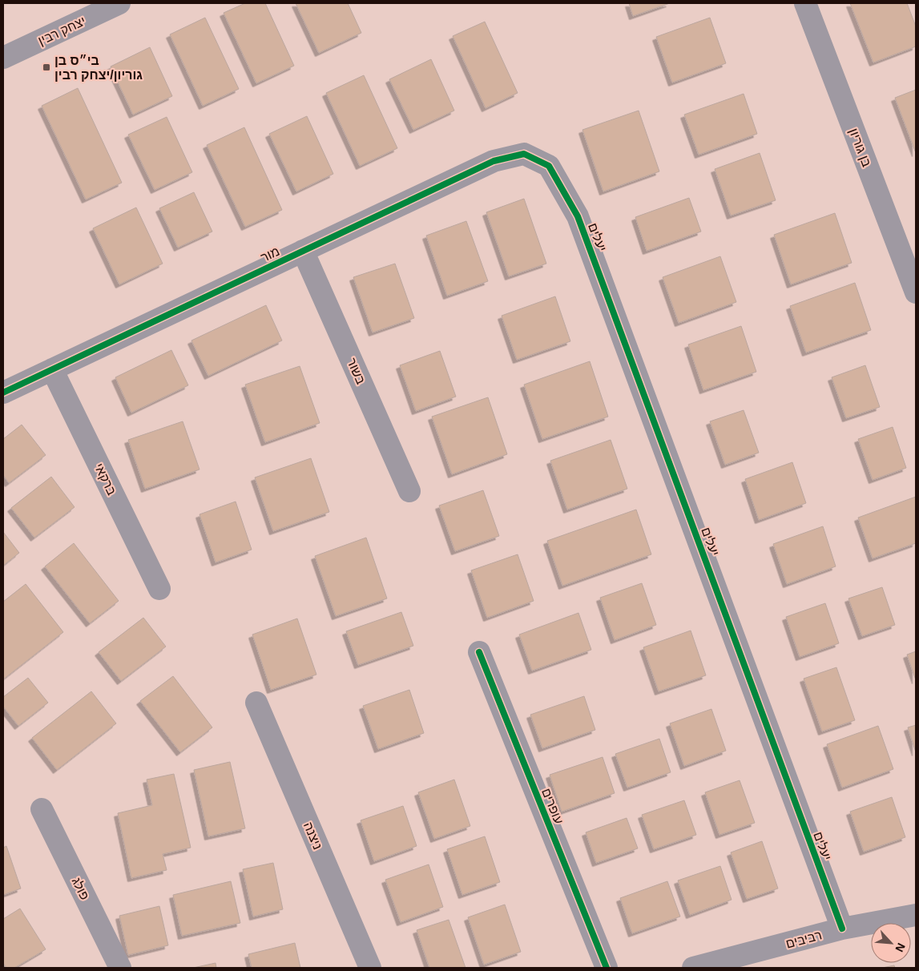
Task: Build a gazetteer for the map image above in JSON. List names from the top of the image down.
{
  "streets": {
    "street": [
      "יצחק רבין",
      "בן גוריון",
      "יעלים",
      "מור",
      "בשור",
      "ברקאי",
      "עופרים",
      "ניצנה",
      "פולג",
      "רביבים"
    ]
  },
  "crossings": [
    ["יעלים", "מור"],
    ["יעלים", "רביבים"],
    ["מור", "בשור"],
    ["מור", "ברקאי"]
  ],
  "places": {
    "transit": ["בי״ס בן גוריון/יצחק רבין"]
  },
  "north": "bottom right"
}
